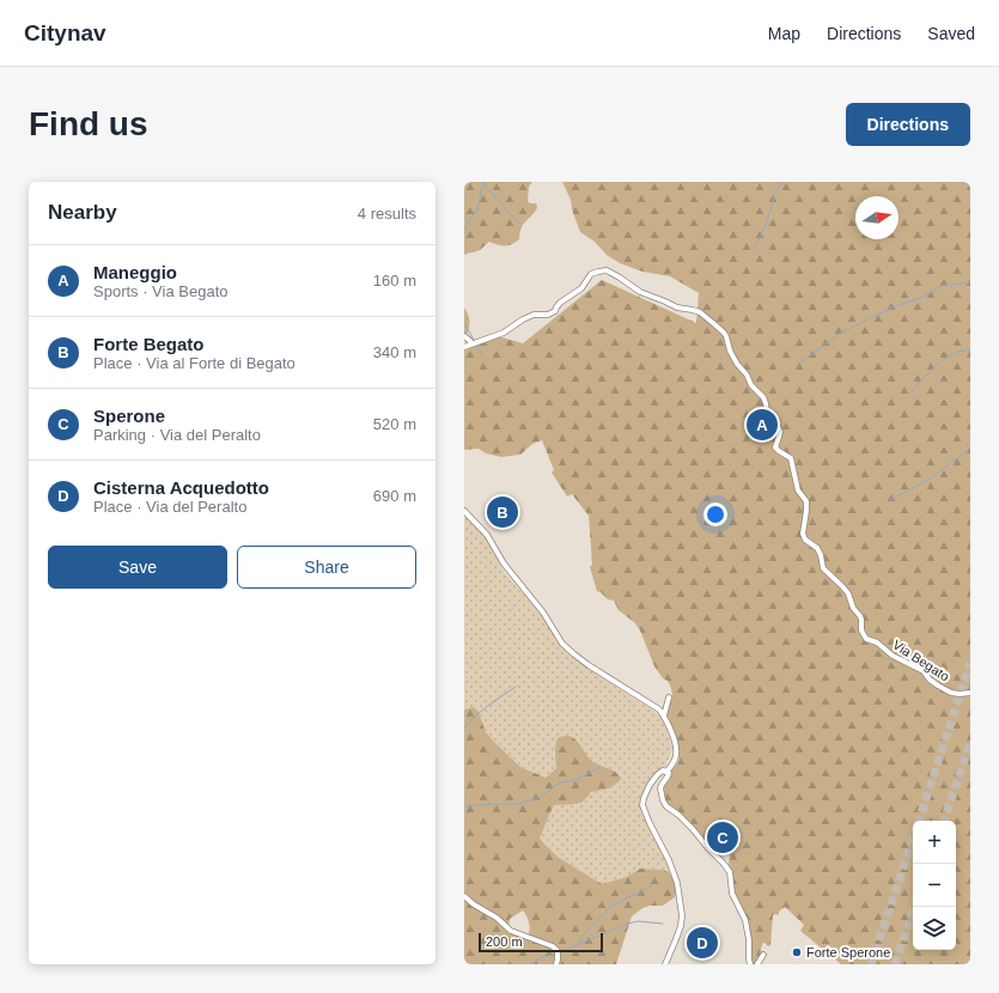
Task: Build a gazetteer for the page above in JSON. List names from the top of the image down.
{
  "streets": {
    "street": ["Via Begato"]
  },
  "places": ["Forte Sperone"],
  "scale_bar": "200 m",
  "north": "right",
  "page": {
    "header": "Citynav",
    "nav": ["Map", "Directions", "Saved"],
    "buttons": [
      "Directions",
      ["Save", "Share"]
    ],
    "title": "Find us",
    "heading": ["Nearby", "4 results"],
    "list": [
      {
        "mark": "A",
        "name": "Maneggio",
        "note": "Sports · Via Begato",
        "value": "160 m"
      },
      {
        "mark": "B",
        "name": "Forte Begato",
        "note": "Place · Via al Forte di Begato",
        "value": "340 m"
      },
      {
        "mark": "C",
        "name": "Sperone",
        "note": "Parking · Via del Peralto",
        "value": "520 m"
      },
      {
        "mark": "D",
        "name": "Cisterna Acquedotto",
        "note": "Place · Via del Peralto",
        "value": "690 m"
      }
    ],
    "pins": [
      "A",
      "B",
      "C",
      "D"
    ],
    "map_buttons": ["+", "−"],
    "scale": "200 m"
  }
}
